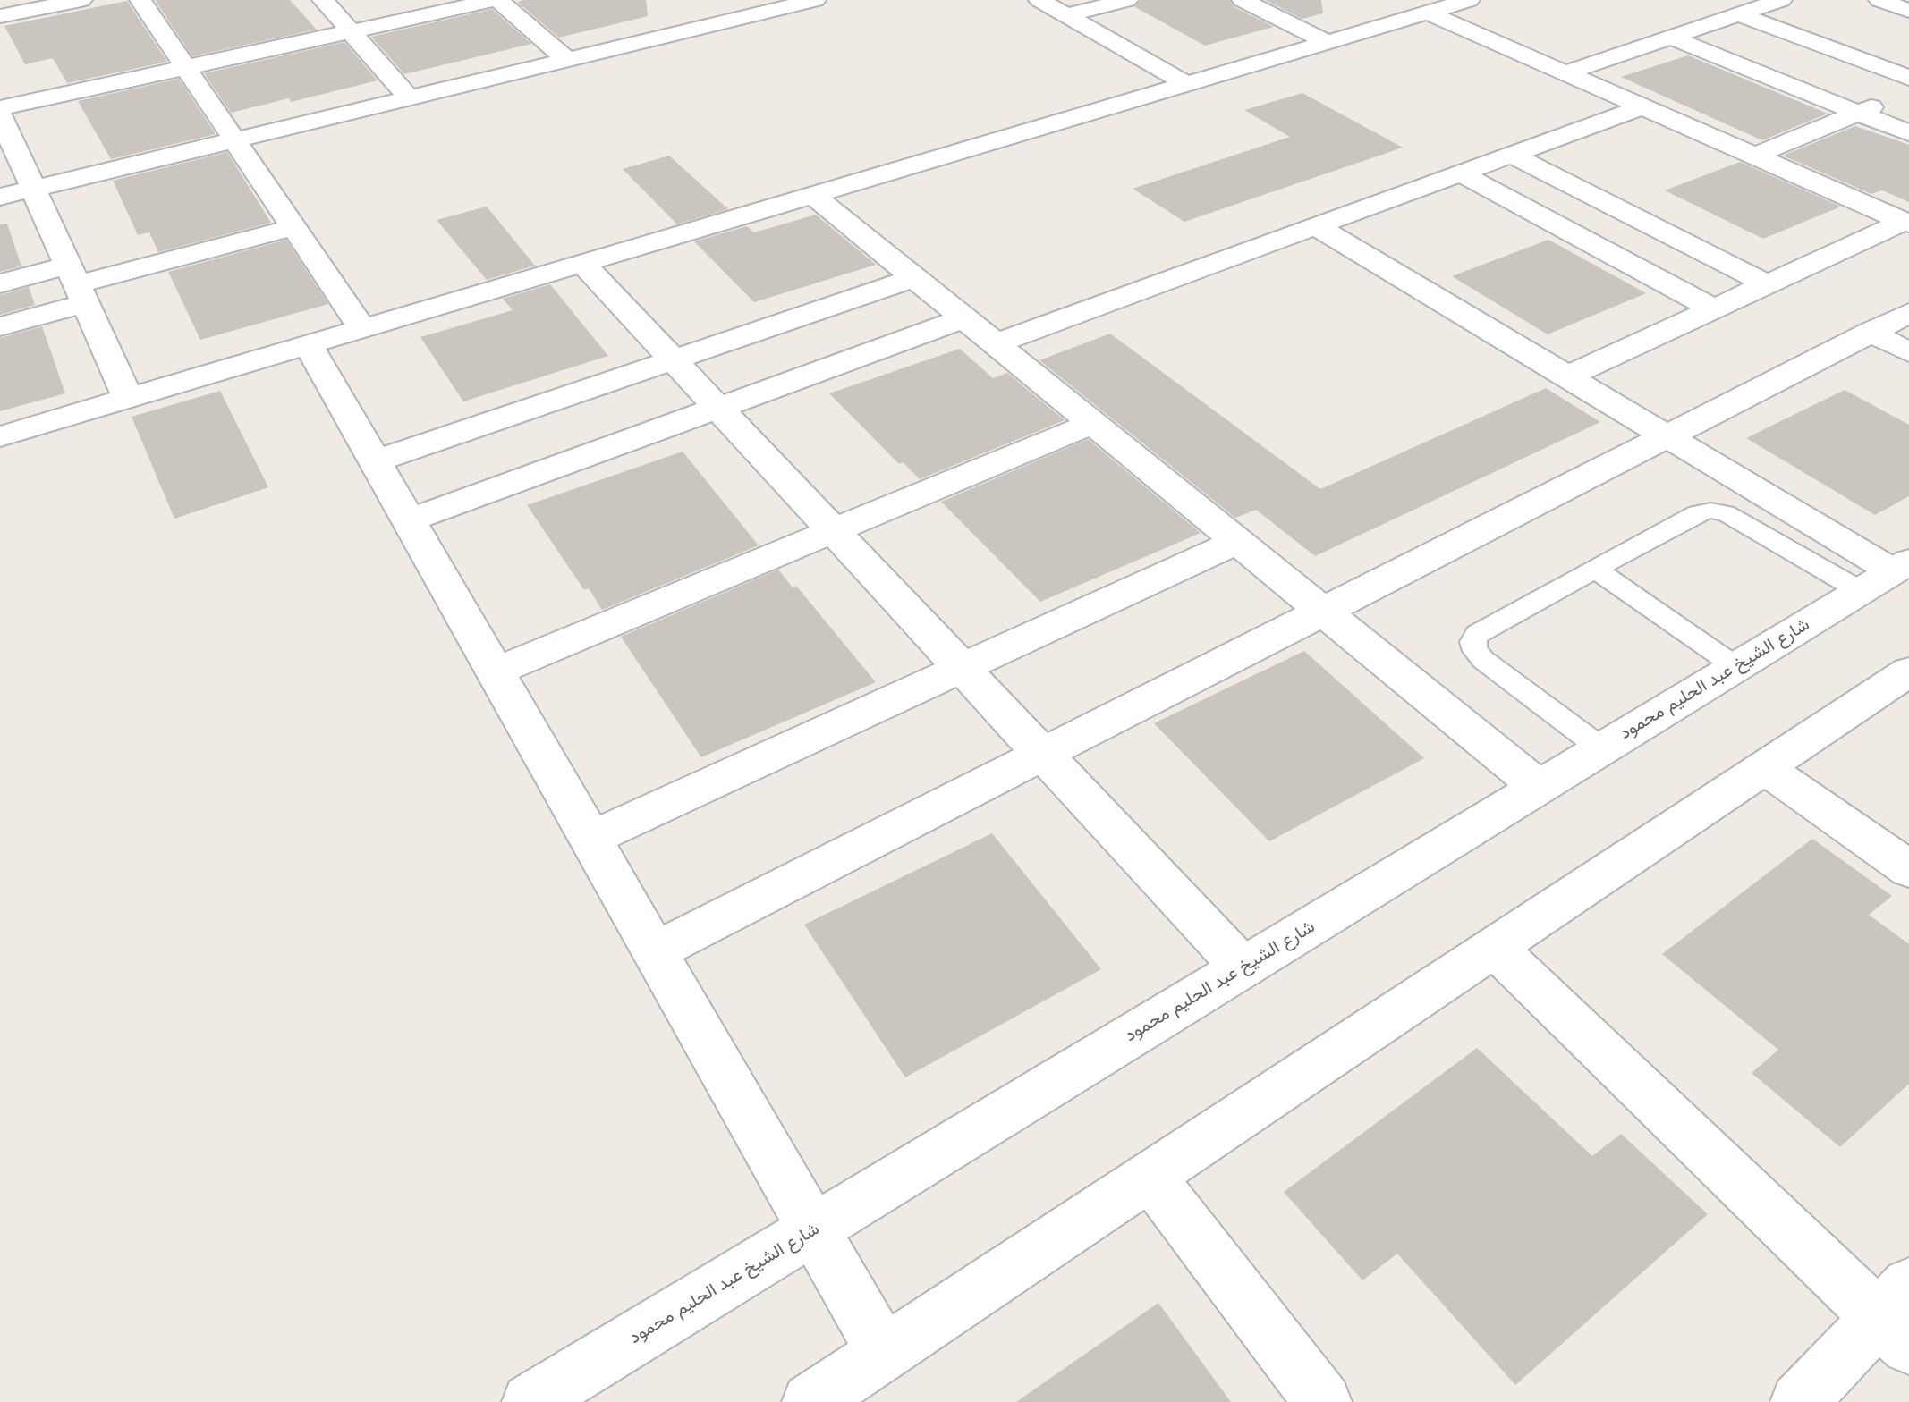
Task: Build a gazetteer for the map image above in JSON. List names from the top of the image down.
{
  "streets": {
    "street": ["شارع الشيخ عبد الحليم محمود"]
  }
}
